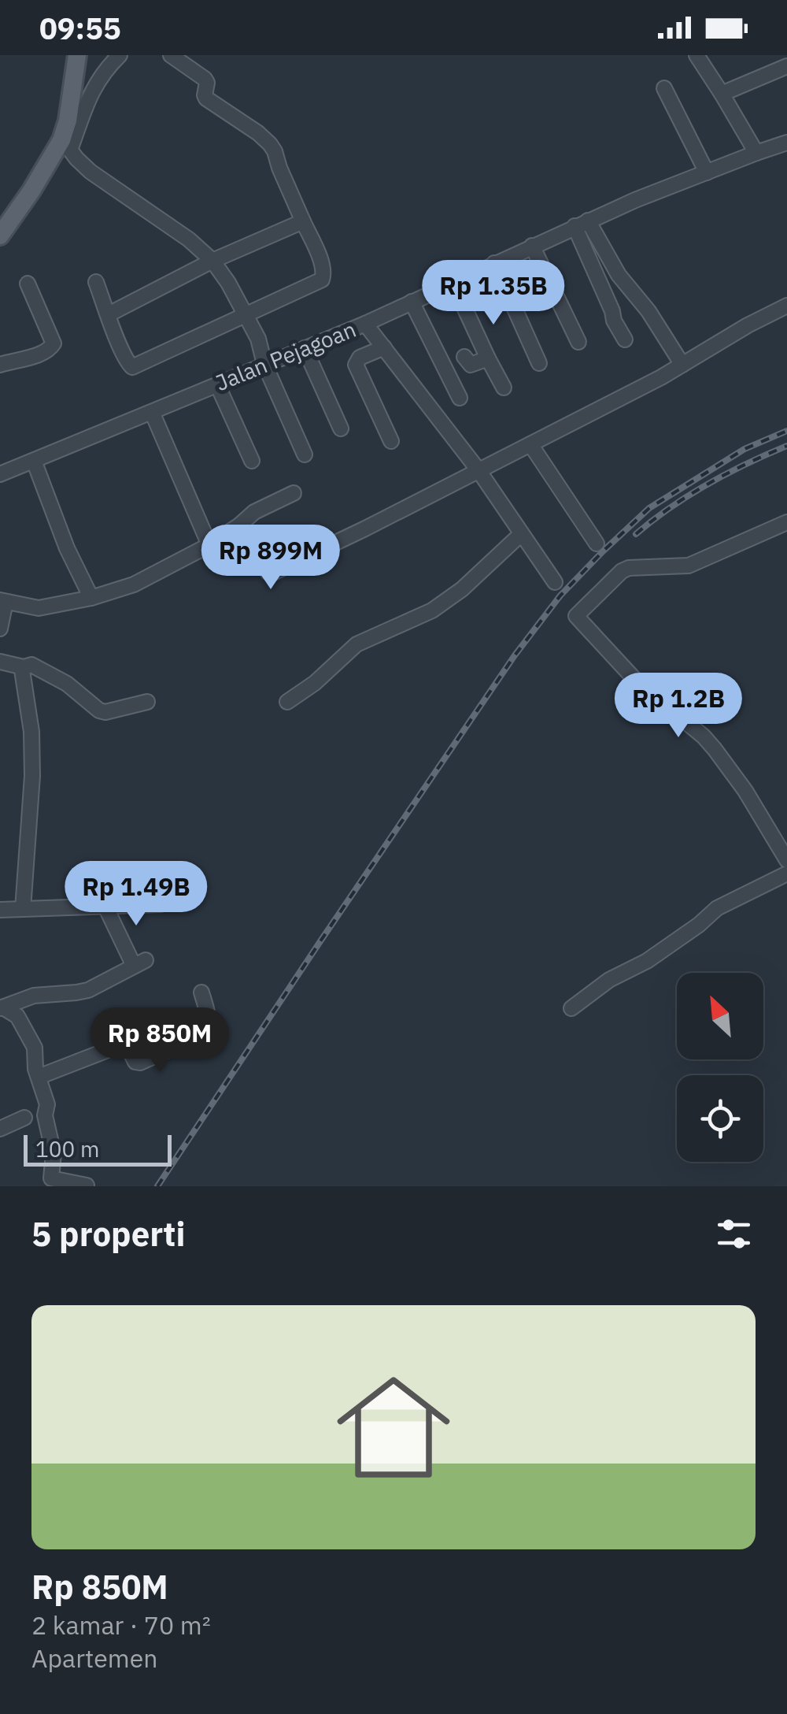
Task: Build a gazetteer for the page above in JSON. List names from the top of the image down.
{
  "streets": {
    "street": ["Jalan Pejagoan"]
  },
  "scale_bar": "100 m",
  "north": "top left",
  "page": {
    "status": "09:55",
    "price": [
      "Rp 1.35B",
      "Rp 899M",
      "Rp 1.2B",
      "Rp 1.49B",
      "Rp 850M"
    ],
    "scale": "100 m",
    "heading": "5 properti",
    "list": [
      {
        "name": "Rp 850M",
        "note": "2 kamar · 70 m² · Apartemen"
      }
    ]
  }
}
